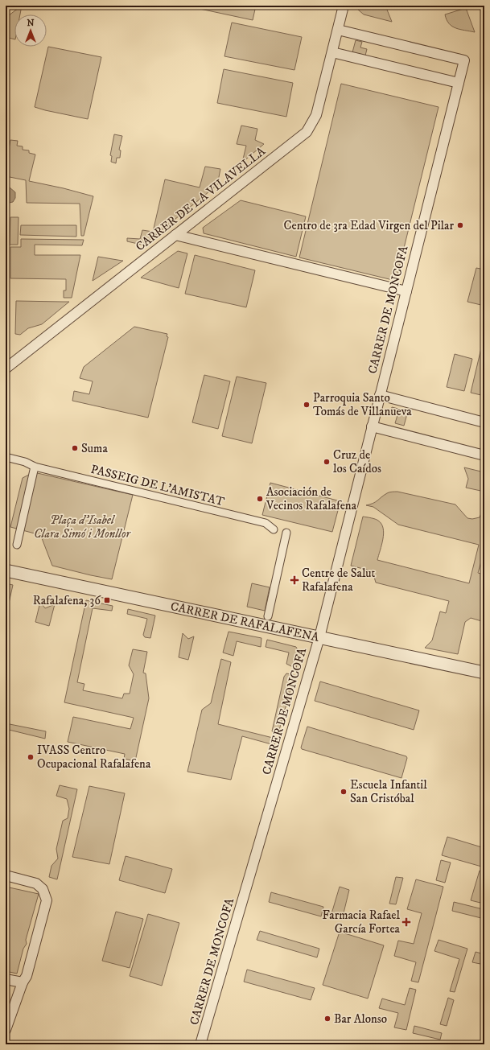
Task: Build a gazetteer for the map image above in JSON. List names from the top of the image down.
{
  "streets": {
    "street": [
      "CARRER DE LA VILAVELLA",
      "CARRER DE MONCOFA",
      "PASSEIG DE L'AMISTAT",
      "CARRER DE RAFALAFENA"
    ]
  },
  "crossings": [
    ["CARRER DE LA VILAVELLA", "CARRER DE MONCOFA"],
    ["CARRER DE MONCOFA", "CARRER DE RAFALAFENA"]
  ],
  "parks": ["Plaça d'Isabel Clara Simó i Monllor"],
  "places": {
    "other": [
      "Centro de 3ra Edad Virgen del Pilar",
      "Parroquia Santo Tomás de Villanueva",
      "Suma",
      "Cruz de los Caídos",
      "Asociación de Vecinos Rafalafena",
      "IVASS Centro Ocupacional Rafalafena",
      "Escuela Infantil San Cristóbal",
      "Bar Alonso"
    ],
    "health": ["Centre de Salut Rafalafena", "Farmacia Rafael García Fortea"],
    "transit": ["Rafalafena, 36"]
  },
  "north": "top"
}
